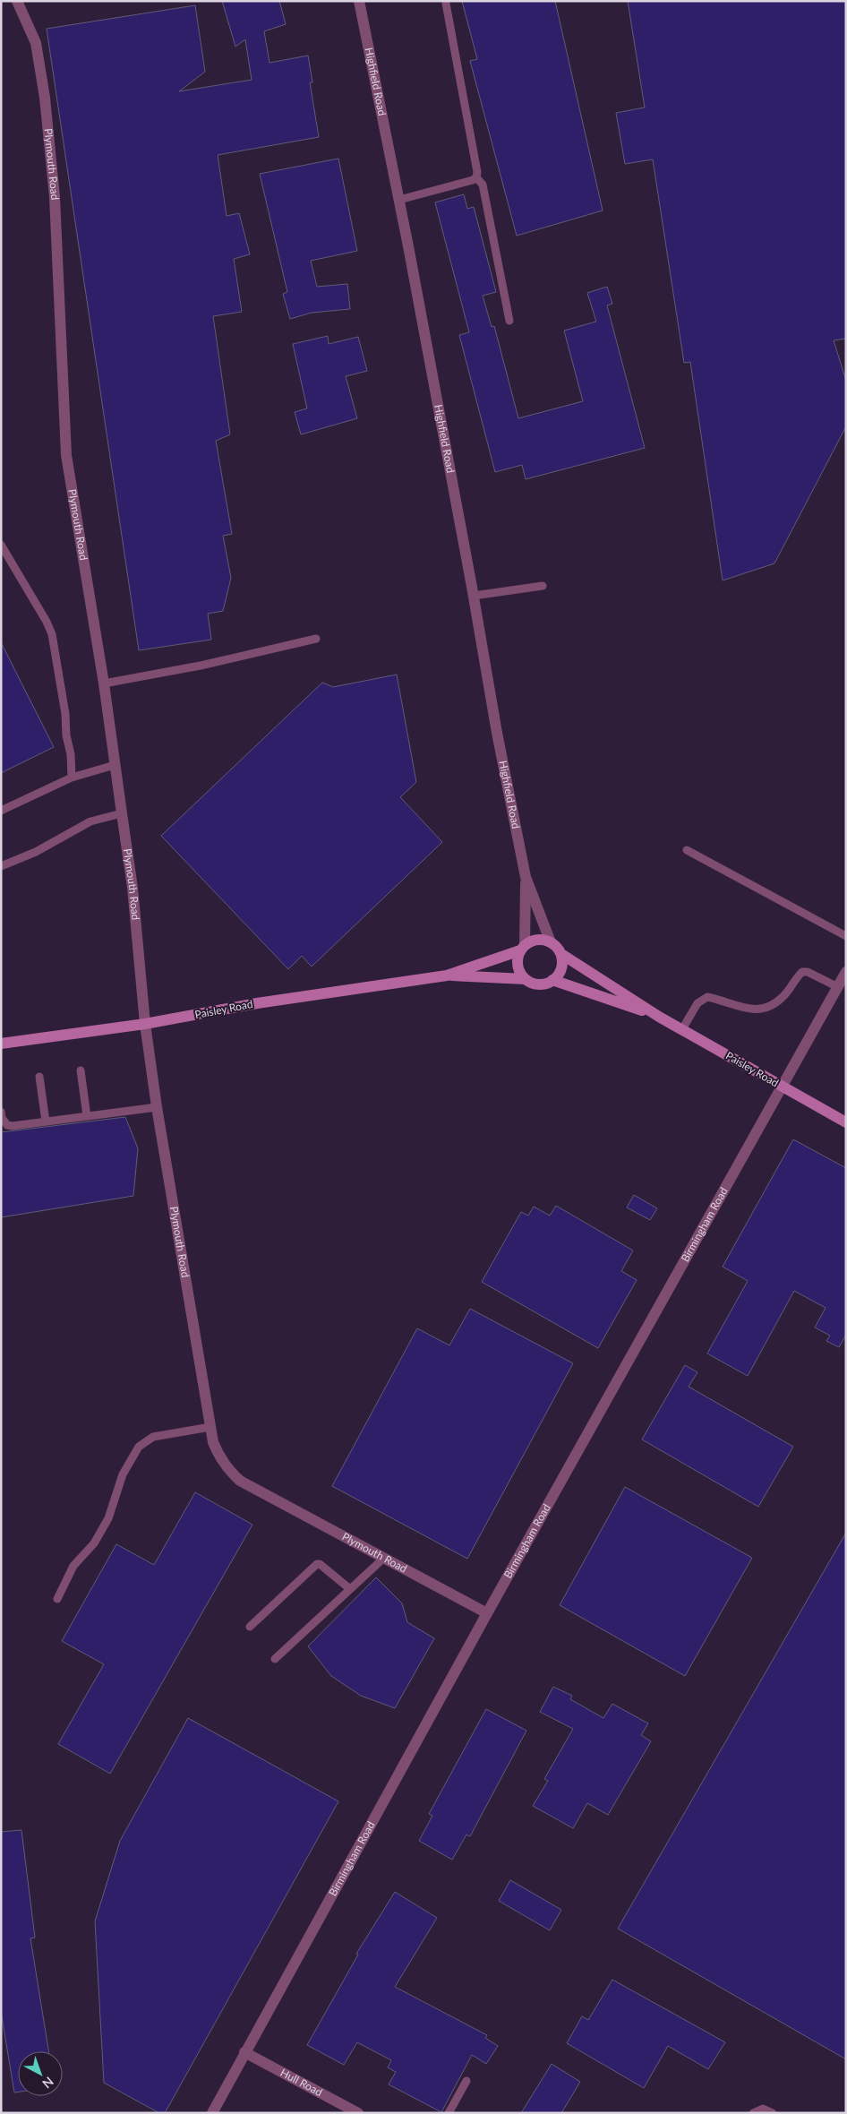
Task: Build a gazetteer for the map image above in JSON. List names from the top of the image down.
{
  "streets": {
    "main road": ["Paisley Road"],
    "street": [
      "Highfield Road",
      "Plymouth Road",
      "Birmingham Road",
      "Hull Road"
    ]
  },
  "crossings": [
    ["Highfield Road", "Paisley Road"],
    ["Plymouth Road", "Paisley Road"],
    ["Plymouth Road", "Birmingham Road"],
    ["Paisley Road", "Birmingham Road"],
    ["Birmingham Road", "Hull Road"]
  ],
  "north": "bottom right"
}
